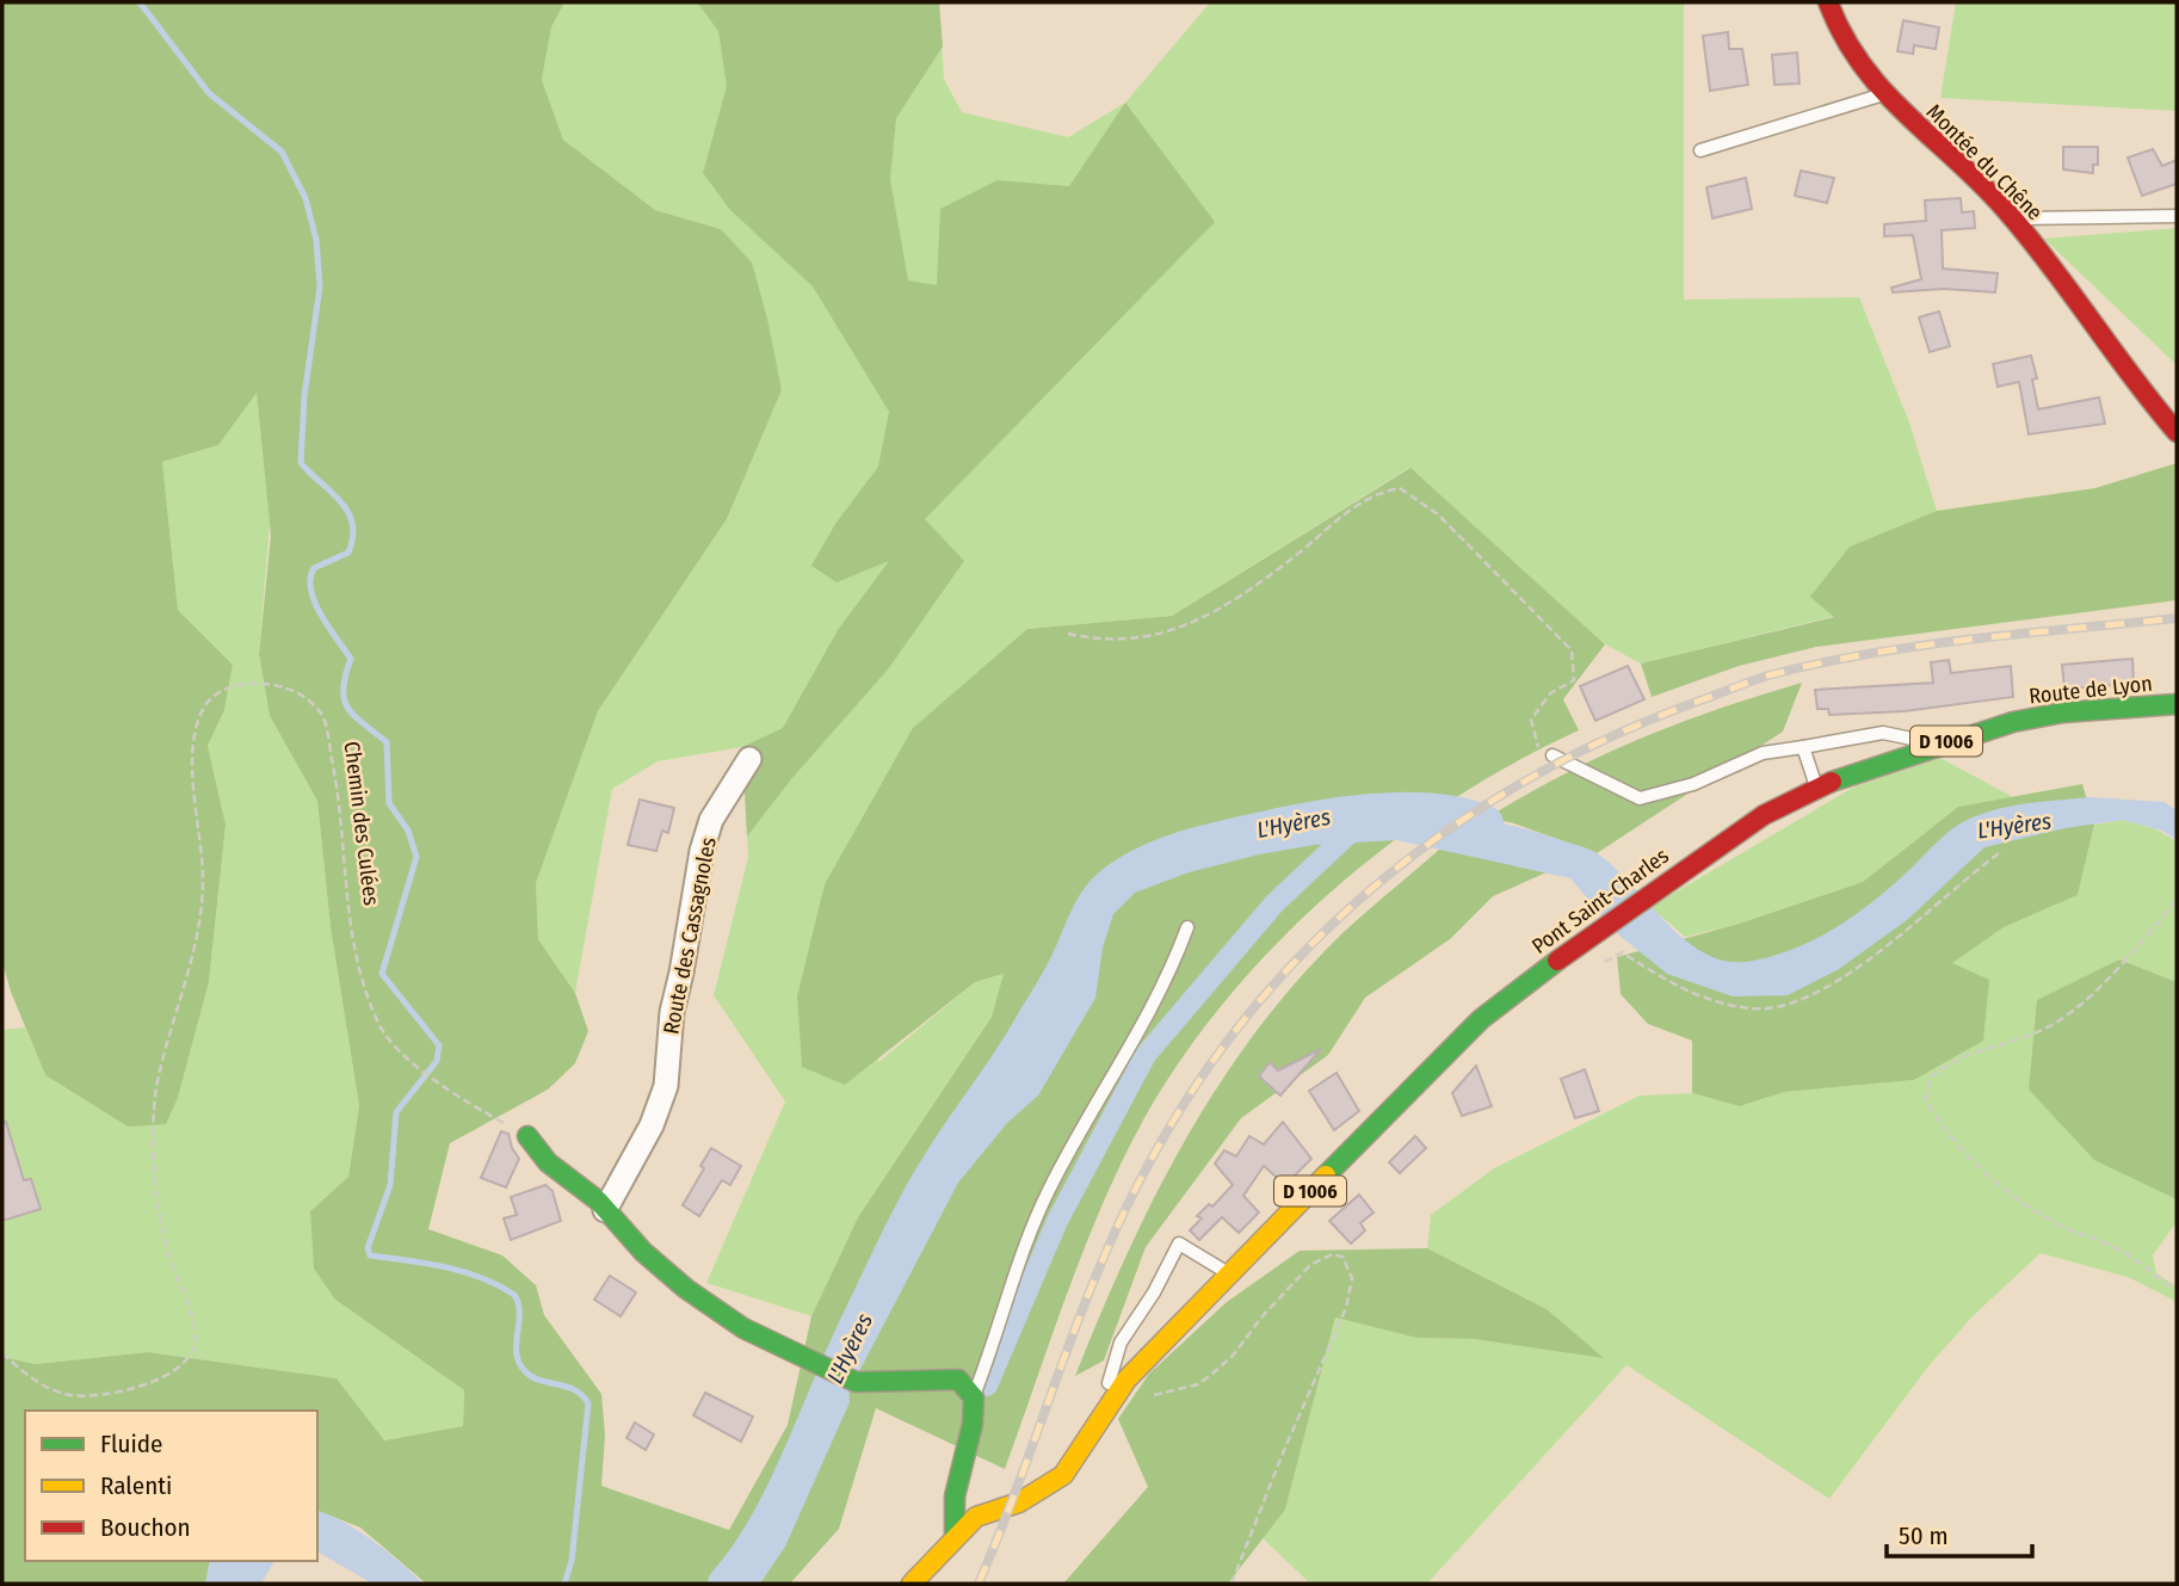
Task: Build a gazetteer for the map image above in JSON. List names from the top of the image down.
{
  "streets": {
    "main road": [
      "Montée du Chêne",
      "Route de Lyon",
      "D 1006",
      "Pont Saint-Charles"
    ],
    "street": ["Route des Cassagnoles"],
    "path": ["Chemin des Culées"]
  },
  "crossings": [
    ["Route de Lyon", "Pont Saint-Charles"],
    ["D 1006", "Pont Saint-Charles"]
  ],
  "water": ["L'Hyères"],
  "legend": ["Fluide", "Ralenti", "Bouchon"],
  "scale_bar": "50 m"
}
